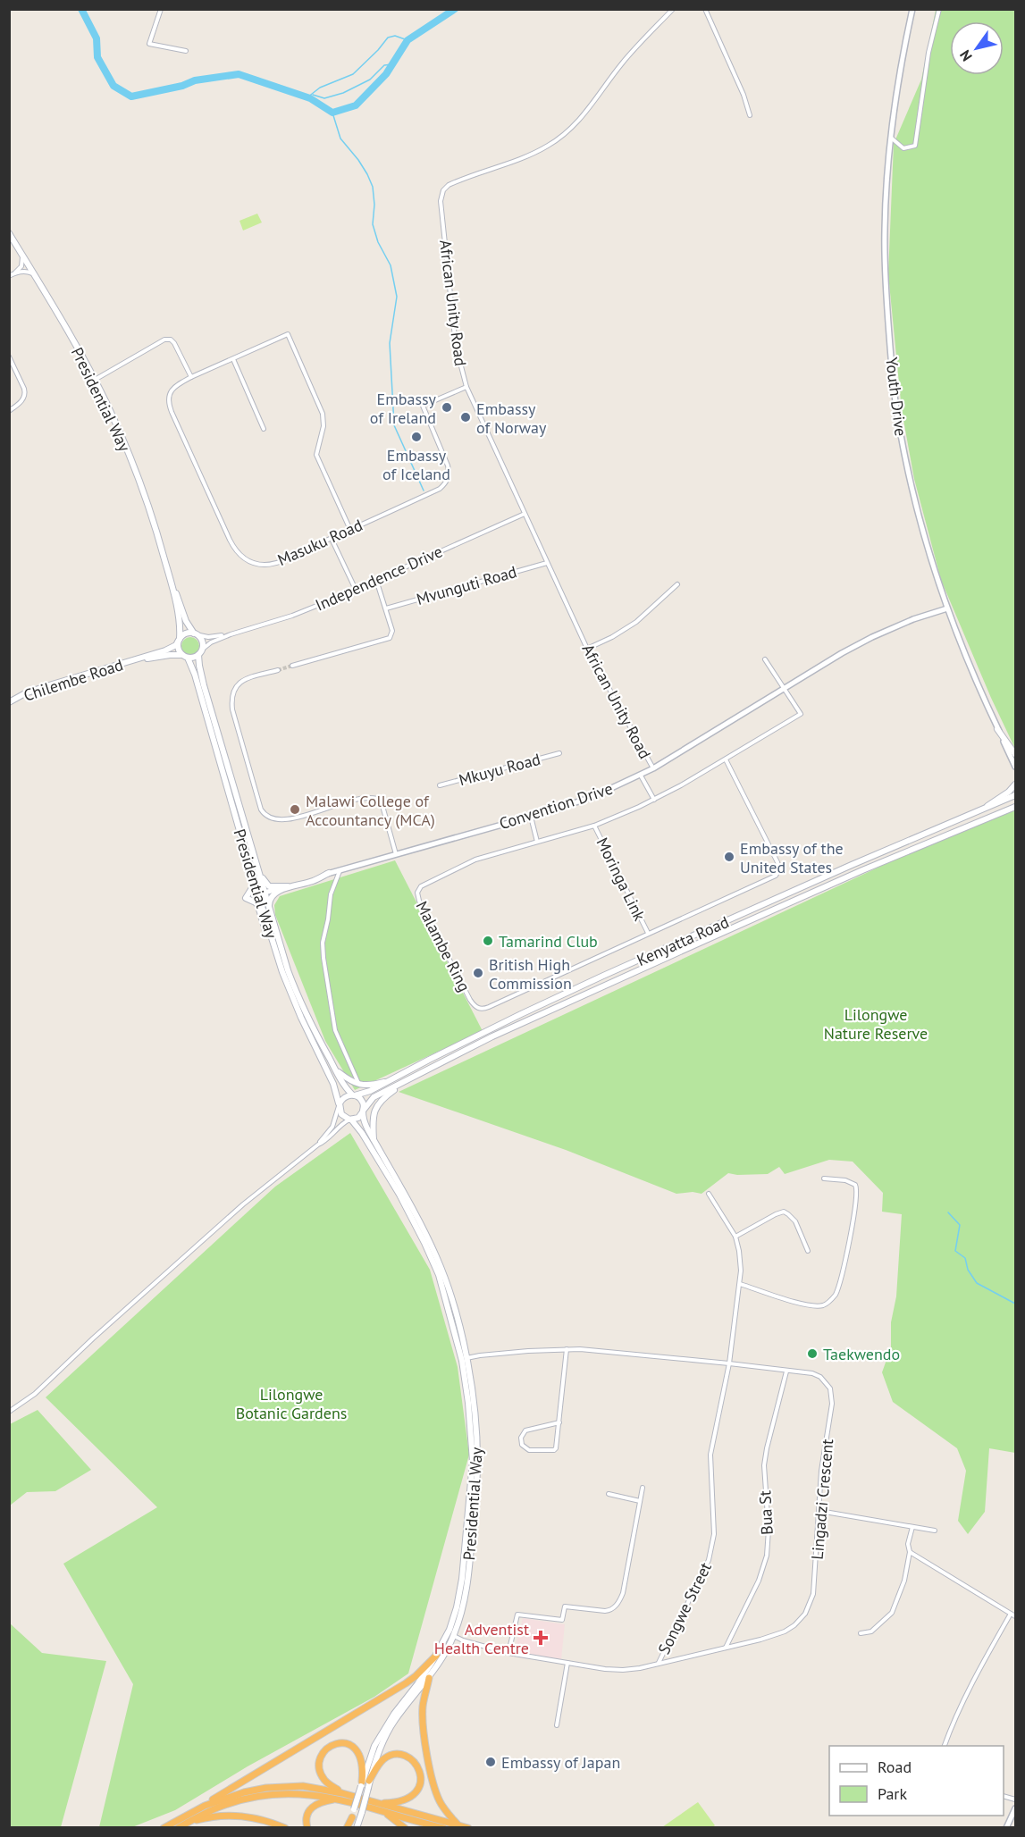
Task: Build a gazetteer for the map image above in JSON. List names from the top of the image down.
{
  "streets": {
    "main road": ["Presidential Way", "Chilembe Road", "Kenyatta Road"],
    "street": [
      "African Unity Road",
      "Youth Drive",
      "Masuku Road",
      "Independence Drive",
      "Mvunguti Road",
      "Mkuyu Road",
      "Convention Drive",
      "Moringa Link",
      "Malambe Ring",
      "Lingadzi Crescent",
      "Bua St",
      "Songwe Street"
    ]
  },
  "crossings": [
    ["African Unity Road", "Masuku Road"],
    ["African Unity Road", "Independence Drive"],
    ["African Unity Road", "Mvunguti Road"],
    ["African Unity Road", "Convention Drive"],
    ["Youth Drive", "Convention Drive"],
    ["Presidential Way", "Independence Drive"],
    ["Presidential Way", "Convention Drive"],
    ["Presidential Way", "Kenyatta Road"],
    ["Presidential Way", "Lingadzi Crescent"],
    ["Convention Drive", "Malambe Ring"],
    ["Moringa Link", "Malambe Ring"],
    ["Lingadzi Crescent", "Bua St"],
    ["Lingadzi Crescent", "Songwe Street"]
  ],
  "parks": ["Lilongwe Nature Reserve", "Lilongwe Botanic Gardens"],
  "places": {
    "other": [
      "Embassy of Ireland",
      "Embassy of Norway",
      "Embassy of Iceland",
      "Malawi College of Accountancy (MCA)",
      "Embassy of the United States",
      "Tamarind Club",
      "British High Commission",
      "Taekwendo",
      "Embassy of Japan"
    ],
    "health": ["Adventist Health Centre"]
  },
  "legend": ["Road", "Park"],
  "north": "bottom left"
}
